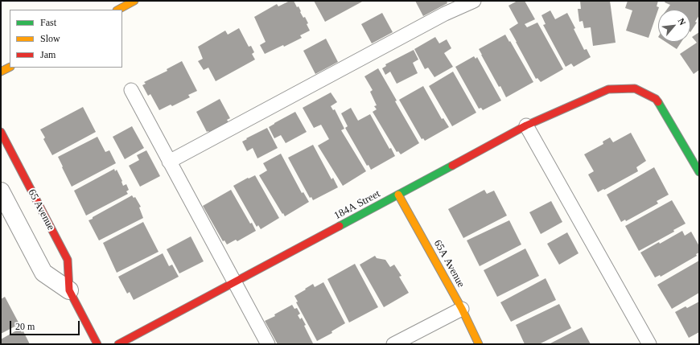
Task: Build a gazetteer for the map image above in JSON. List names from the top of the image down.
{
  "streets": {
    "street": ["184A Street", "65 Avenue", "65A Avenue"]
  },
  "crossings": [
    ["184A Street", "65A Avenue"]
  ],
  "legend": ["Fast", "Slow", "Jam"],
  "scale_bar": "20 m",
  "north": "top right"
}
